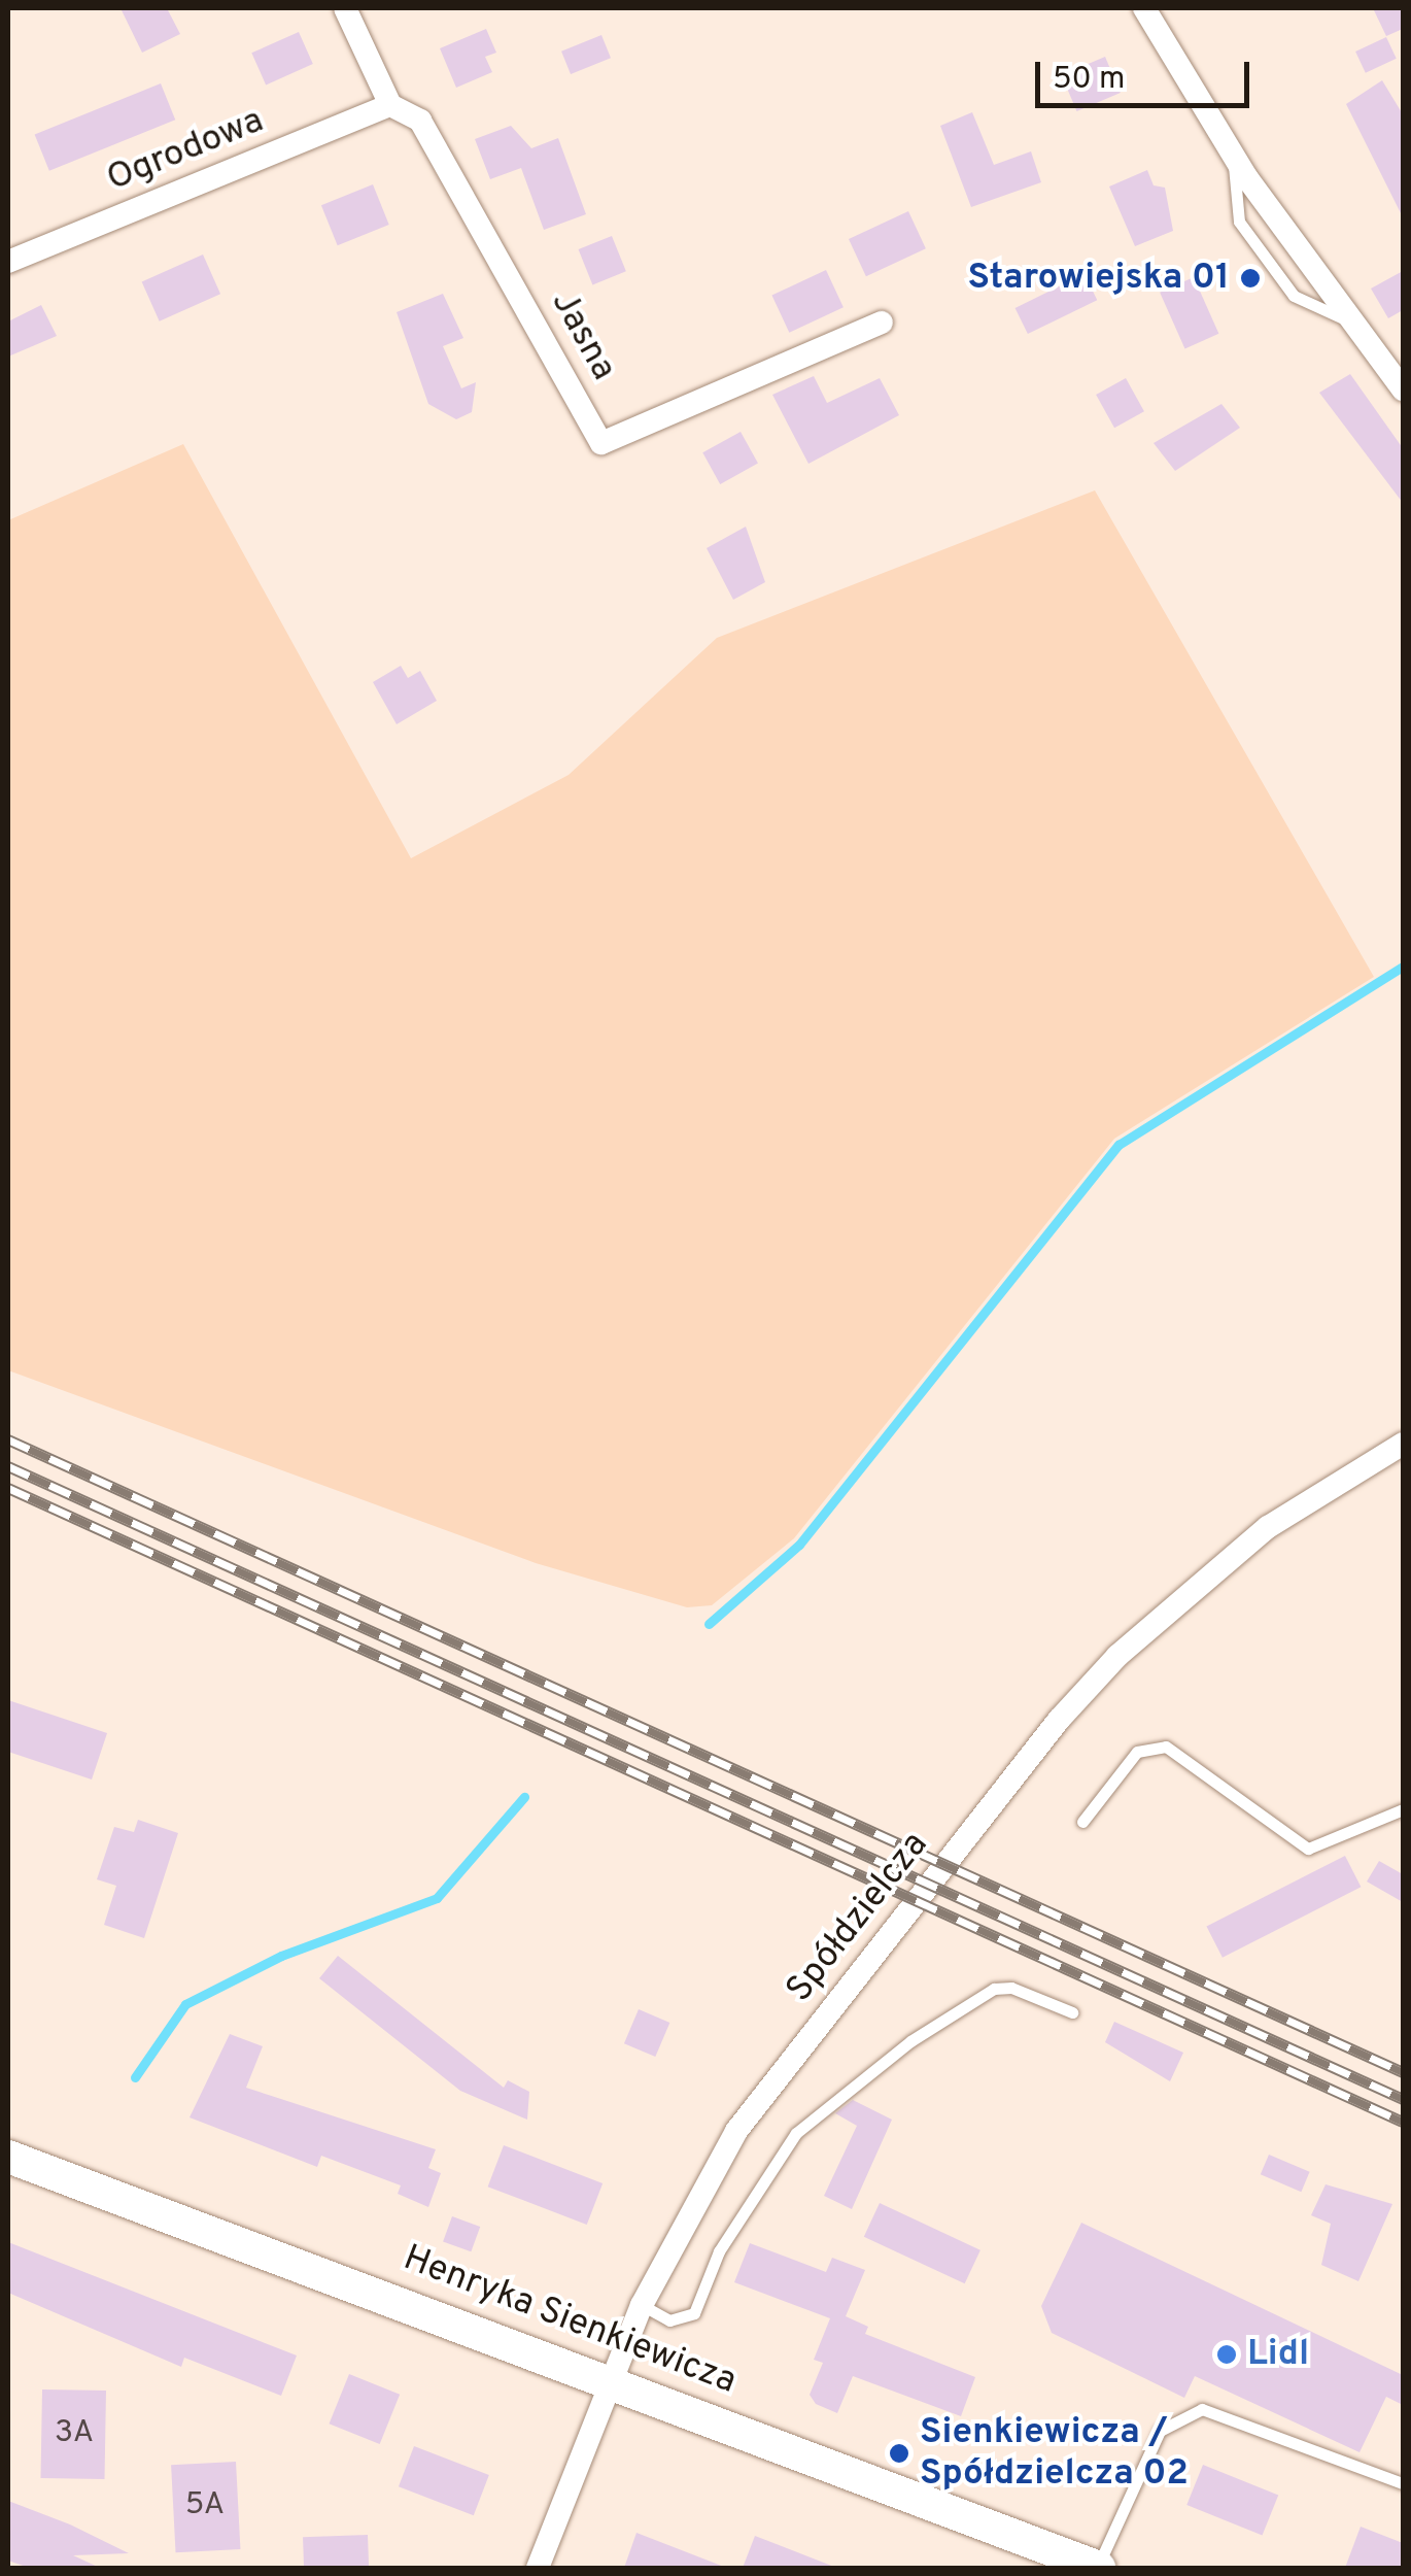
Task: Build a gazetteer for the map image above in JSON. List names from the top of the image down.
{
  "streets": {
    "street": [
      "Ogrodowa",
      "Jasna",
      "Spółdzielcza",
      "Henryka Sienkiewicza"
    ]
  },
  "crossings": [
    ["Ogrodowa", "Jasna"],
    ["Spółdzielcza", "Henryka Sienkiewicza"]
  ],
  "places": ["Starowiejska 01", "Lidl", "Sienkiewicza / Spółdzielcza 02"],
  "house_numbers": ["3A", "5A"],
  "scale_bar": "50 m"
}
